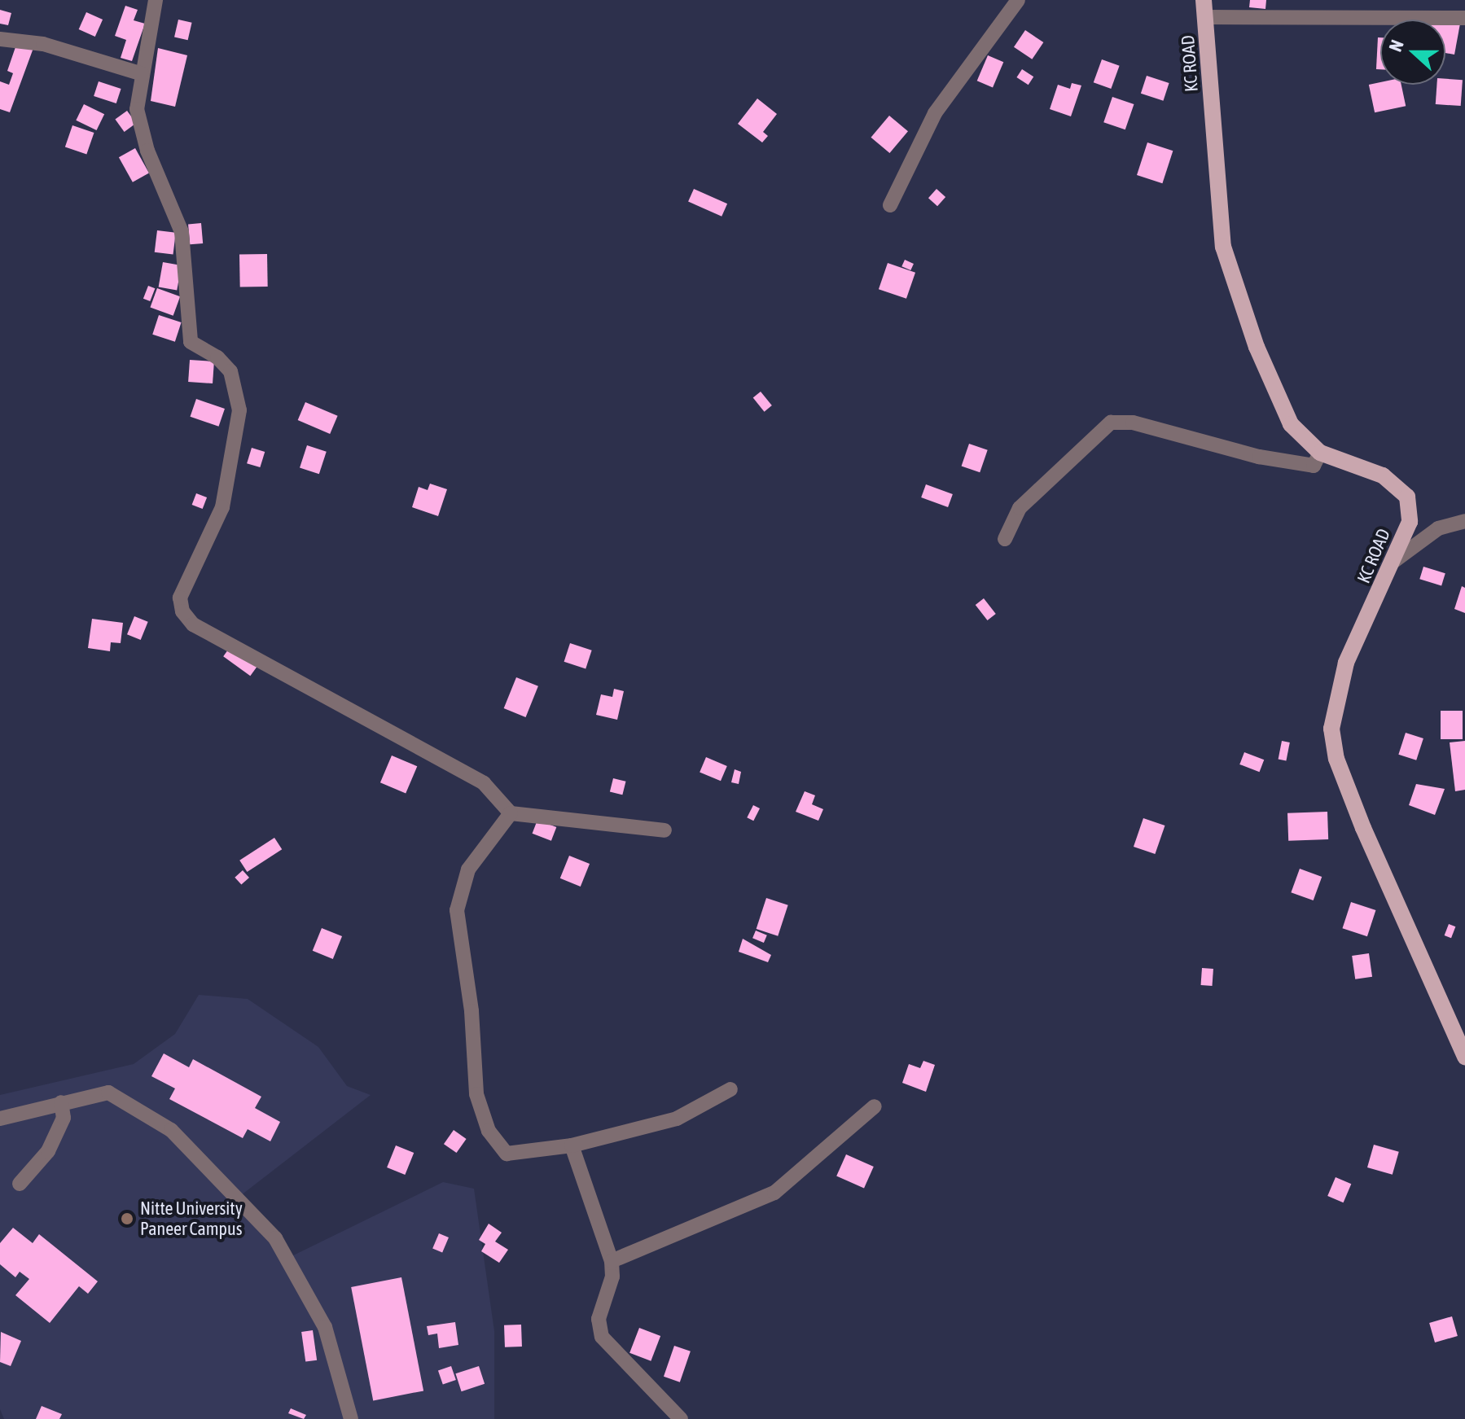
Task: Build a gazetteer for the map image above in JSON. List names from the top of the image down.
{
  "streets": {
    "main road": ["KC ROAD"]
  },
  "places": ["Nitte University Paneer Campus"],
  "north": "left"
}
